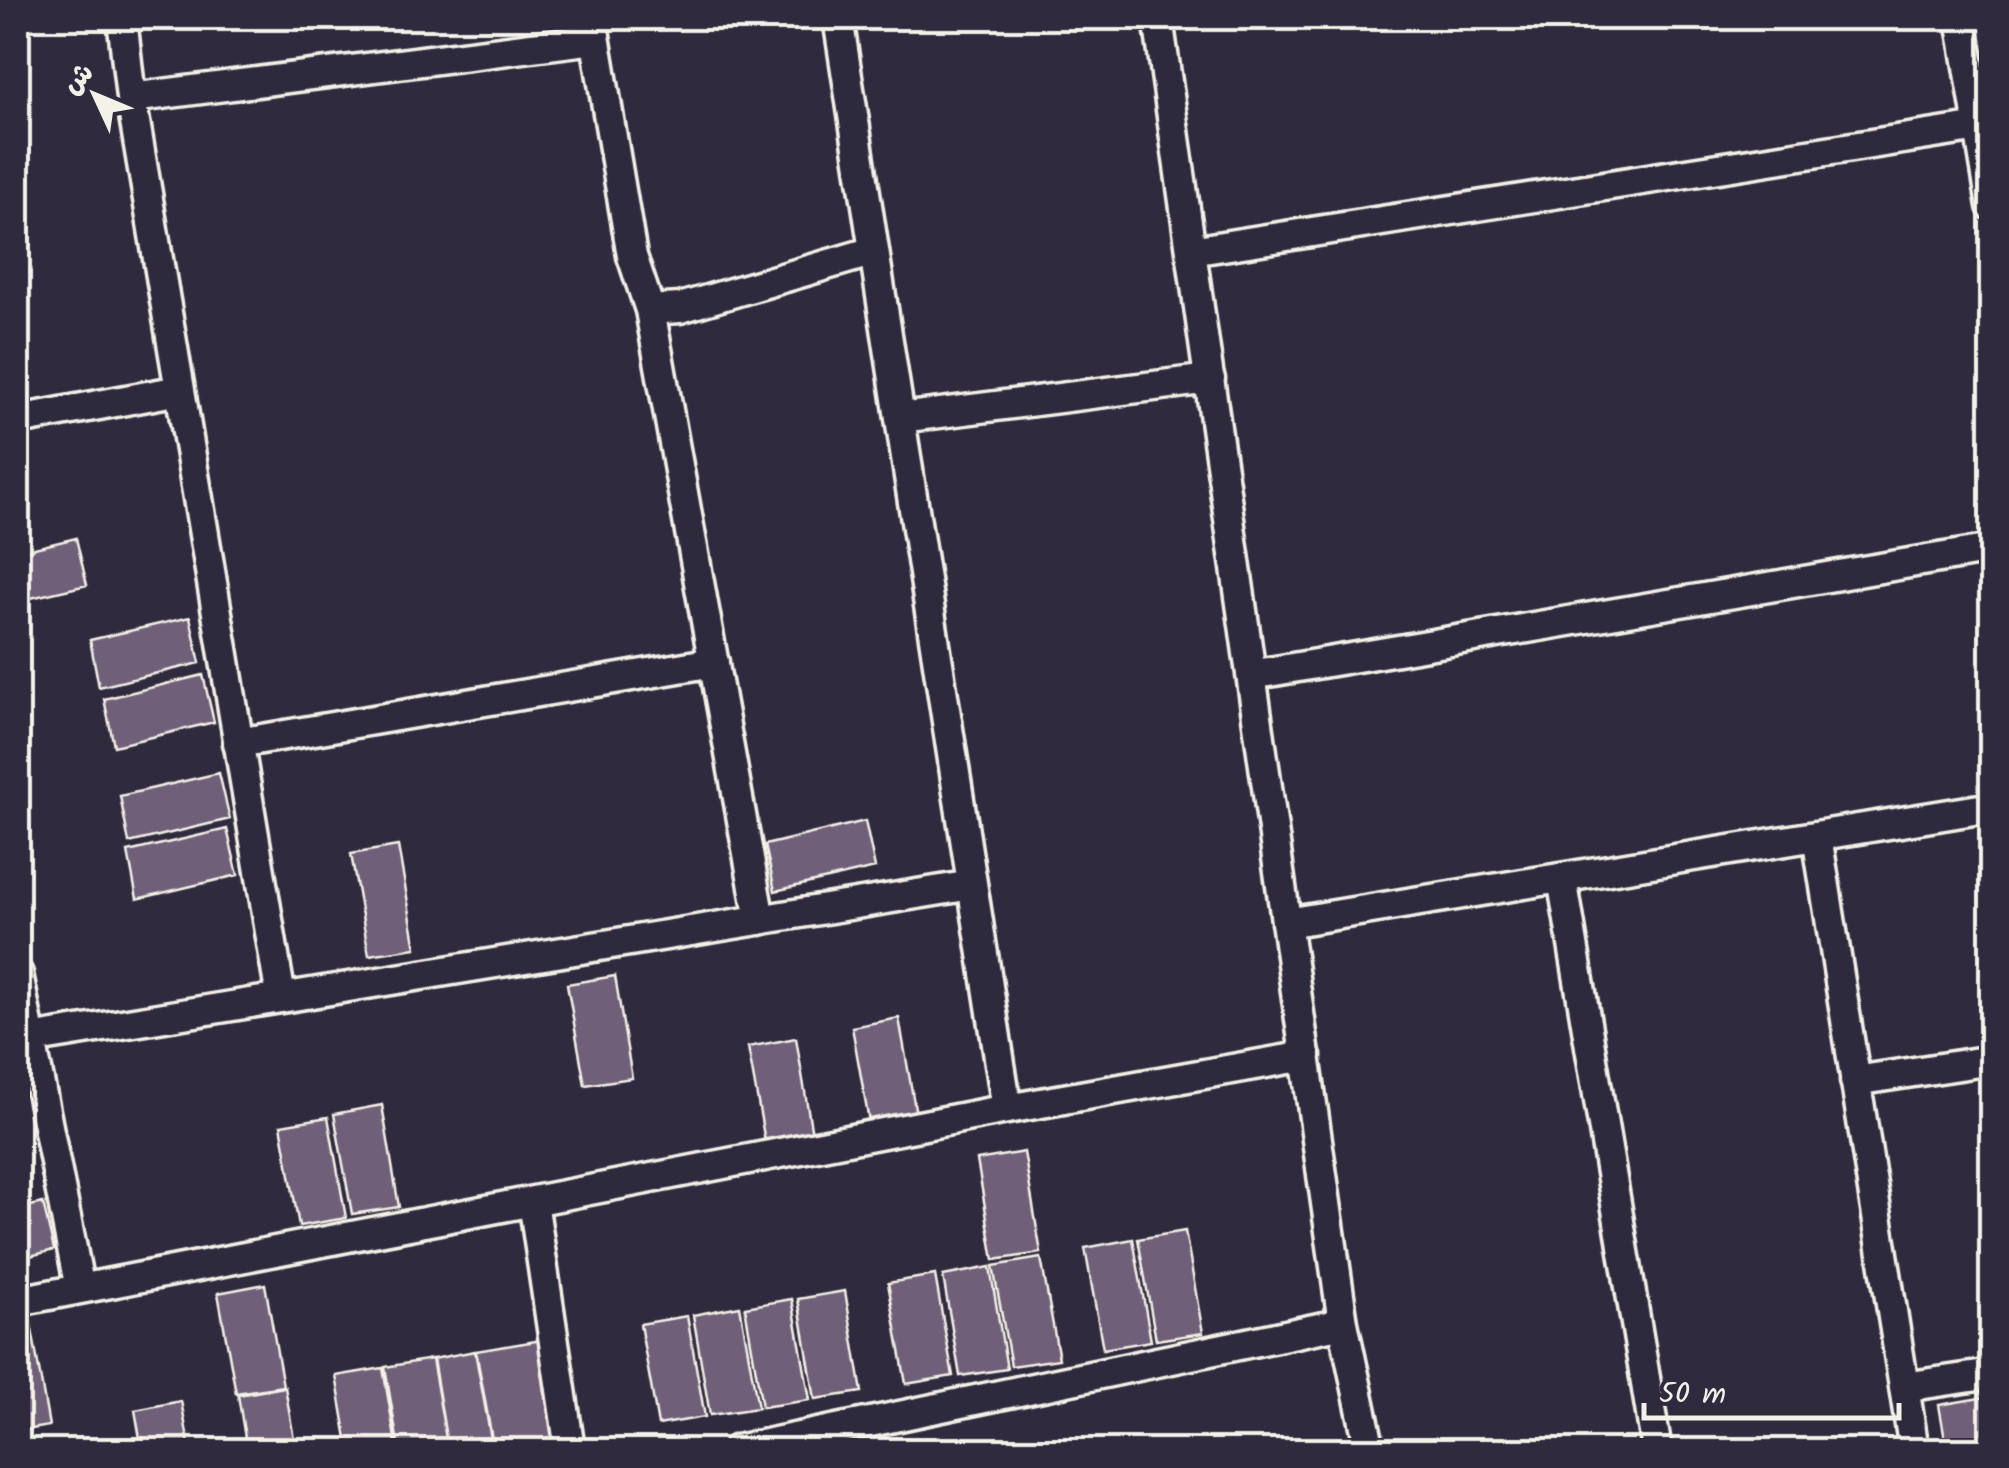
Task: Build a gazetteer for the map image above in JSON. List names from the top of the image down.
{
  "scale_bar": "50 m",
  "north": "top left"
}
